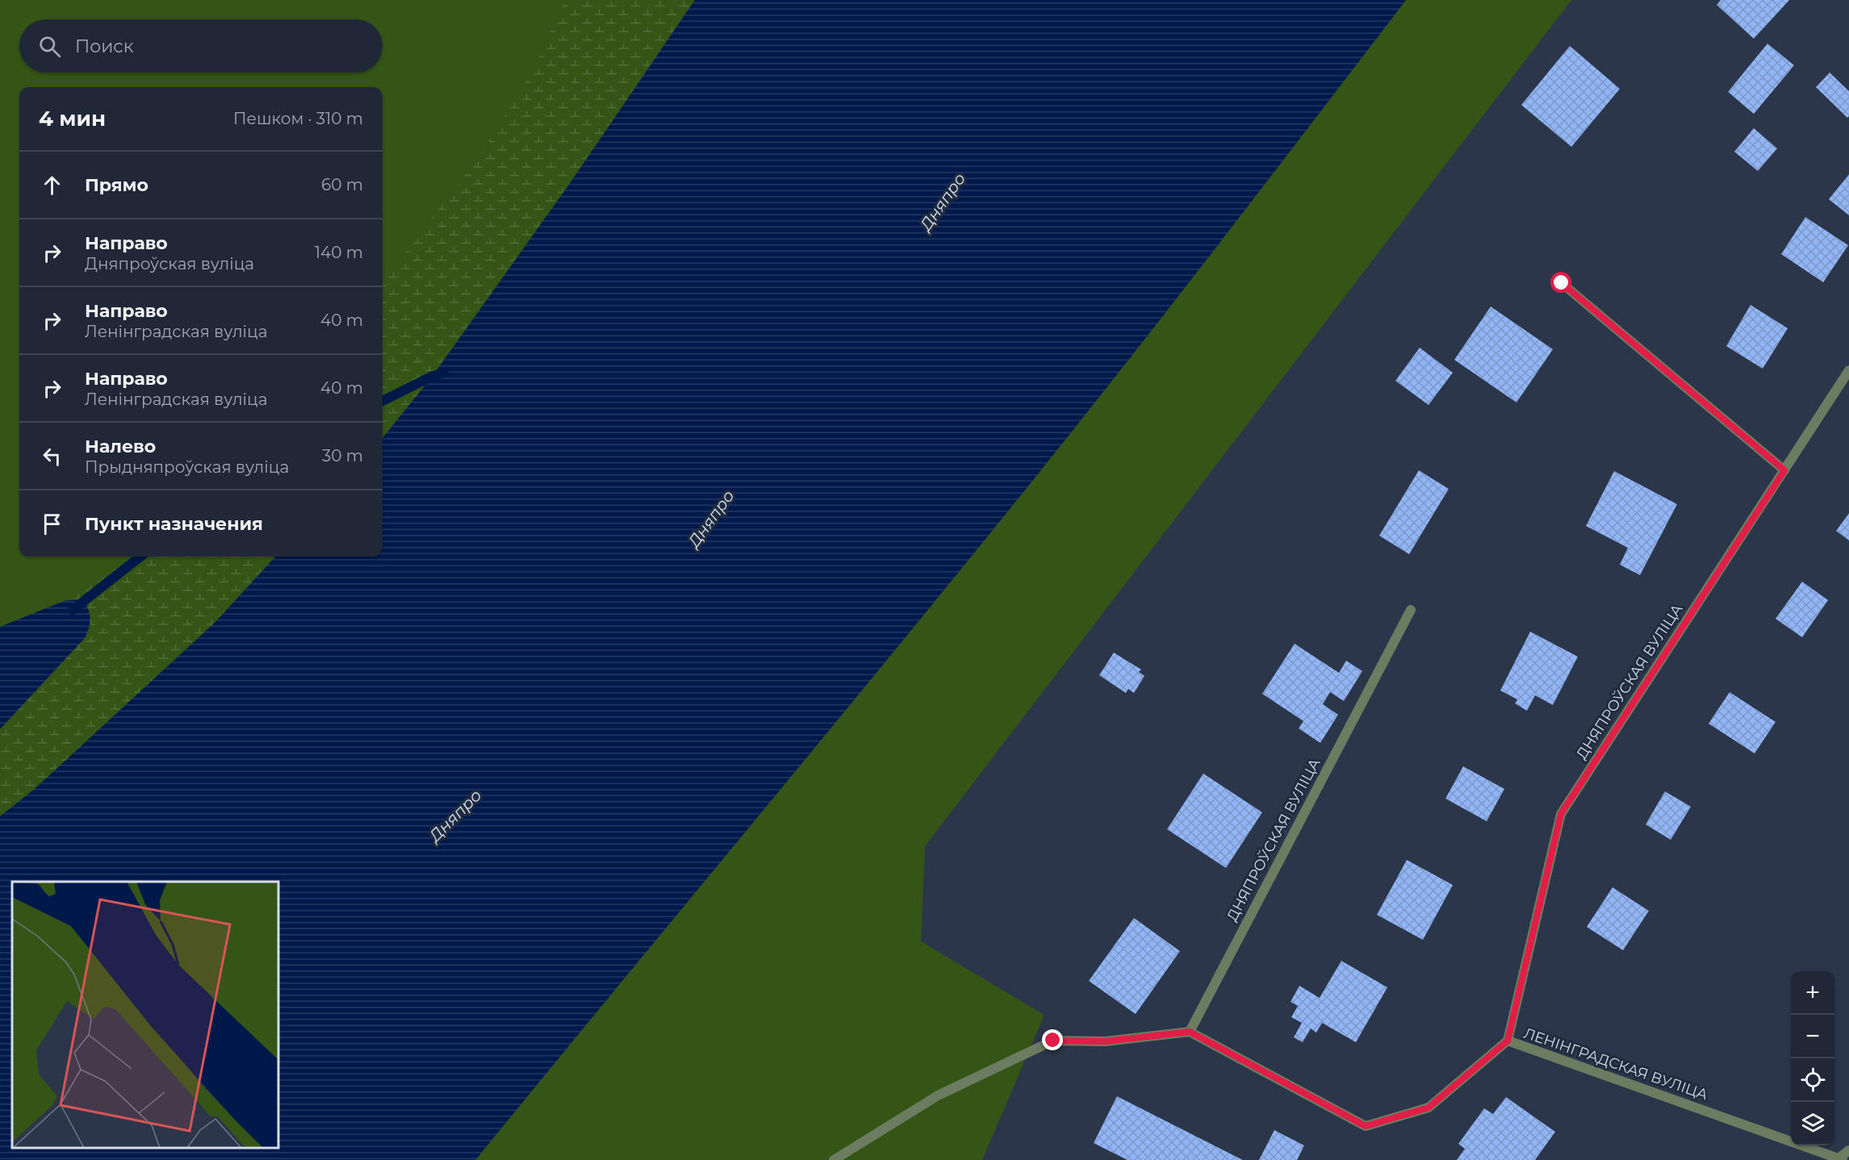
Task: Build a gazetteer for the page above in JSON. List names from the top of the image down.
{
  "streets": {
    "street": ["ДНЯПРОЎСКАЯ ВУЛІЦА", "ЛЕНІНГРАДСКАЯ ВУЛІЦА"]
  },
  "crossings": [
    ["ДНЯПРОЎСКАЯ ВУЛІЦА", "ЛЕНІНГРАДСКАЯ ВУЛІЦА"]
  ],
  "water": ["Дняпро"],
  "page": {
    "search": "Поиск",
    "heading": ["4 мин", "Пешком · 310 m"],
    "list": [
      ["Прямо", "60 m"],
      ["Направо", "Дняпроўская вуліца", "140 m"],
      ["Направо", "Ленінградская вуліца", "40 m"],
      ["Направо", "Ленінградская вуліца", "40 m"],
      ["Налево", "Прыдняпроўская вуліца", "30 m"],
      "Пункт назначения"
    ],
    "map_buttons": ["+", "−"]
  }
}
